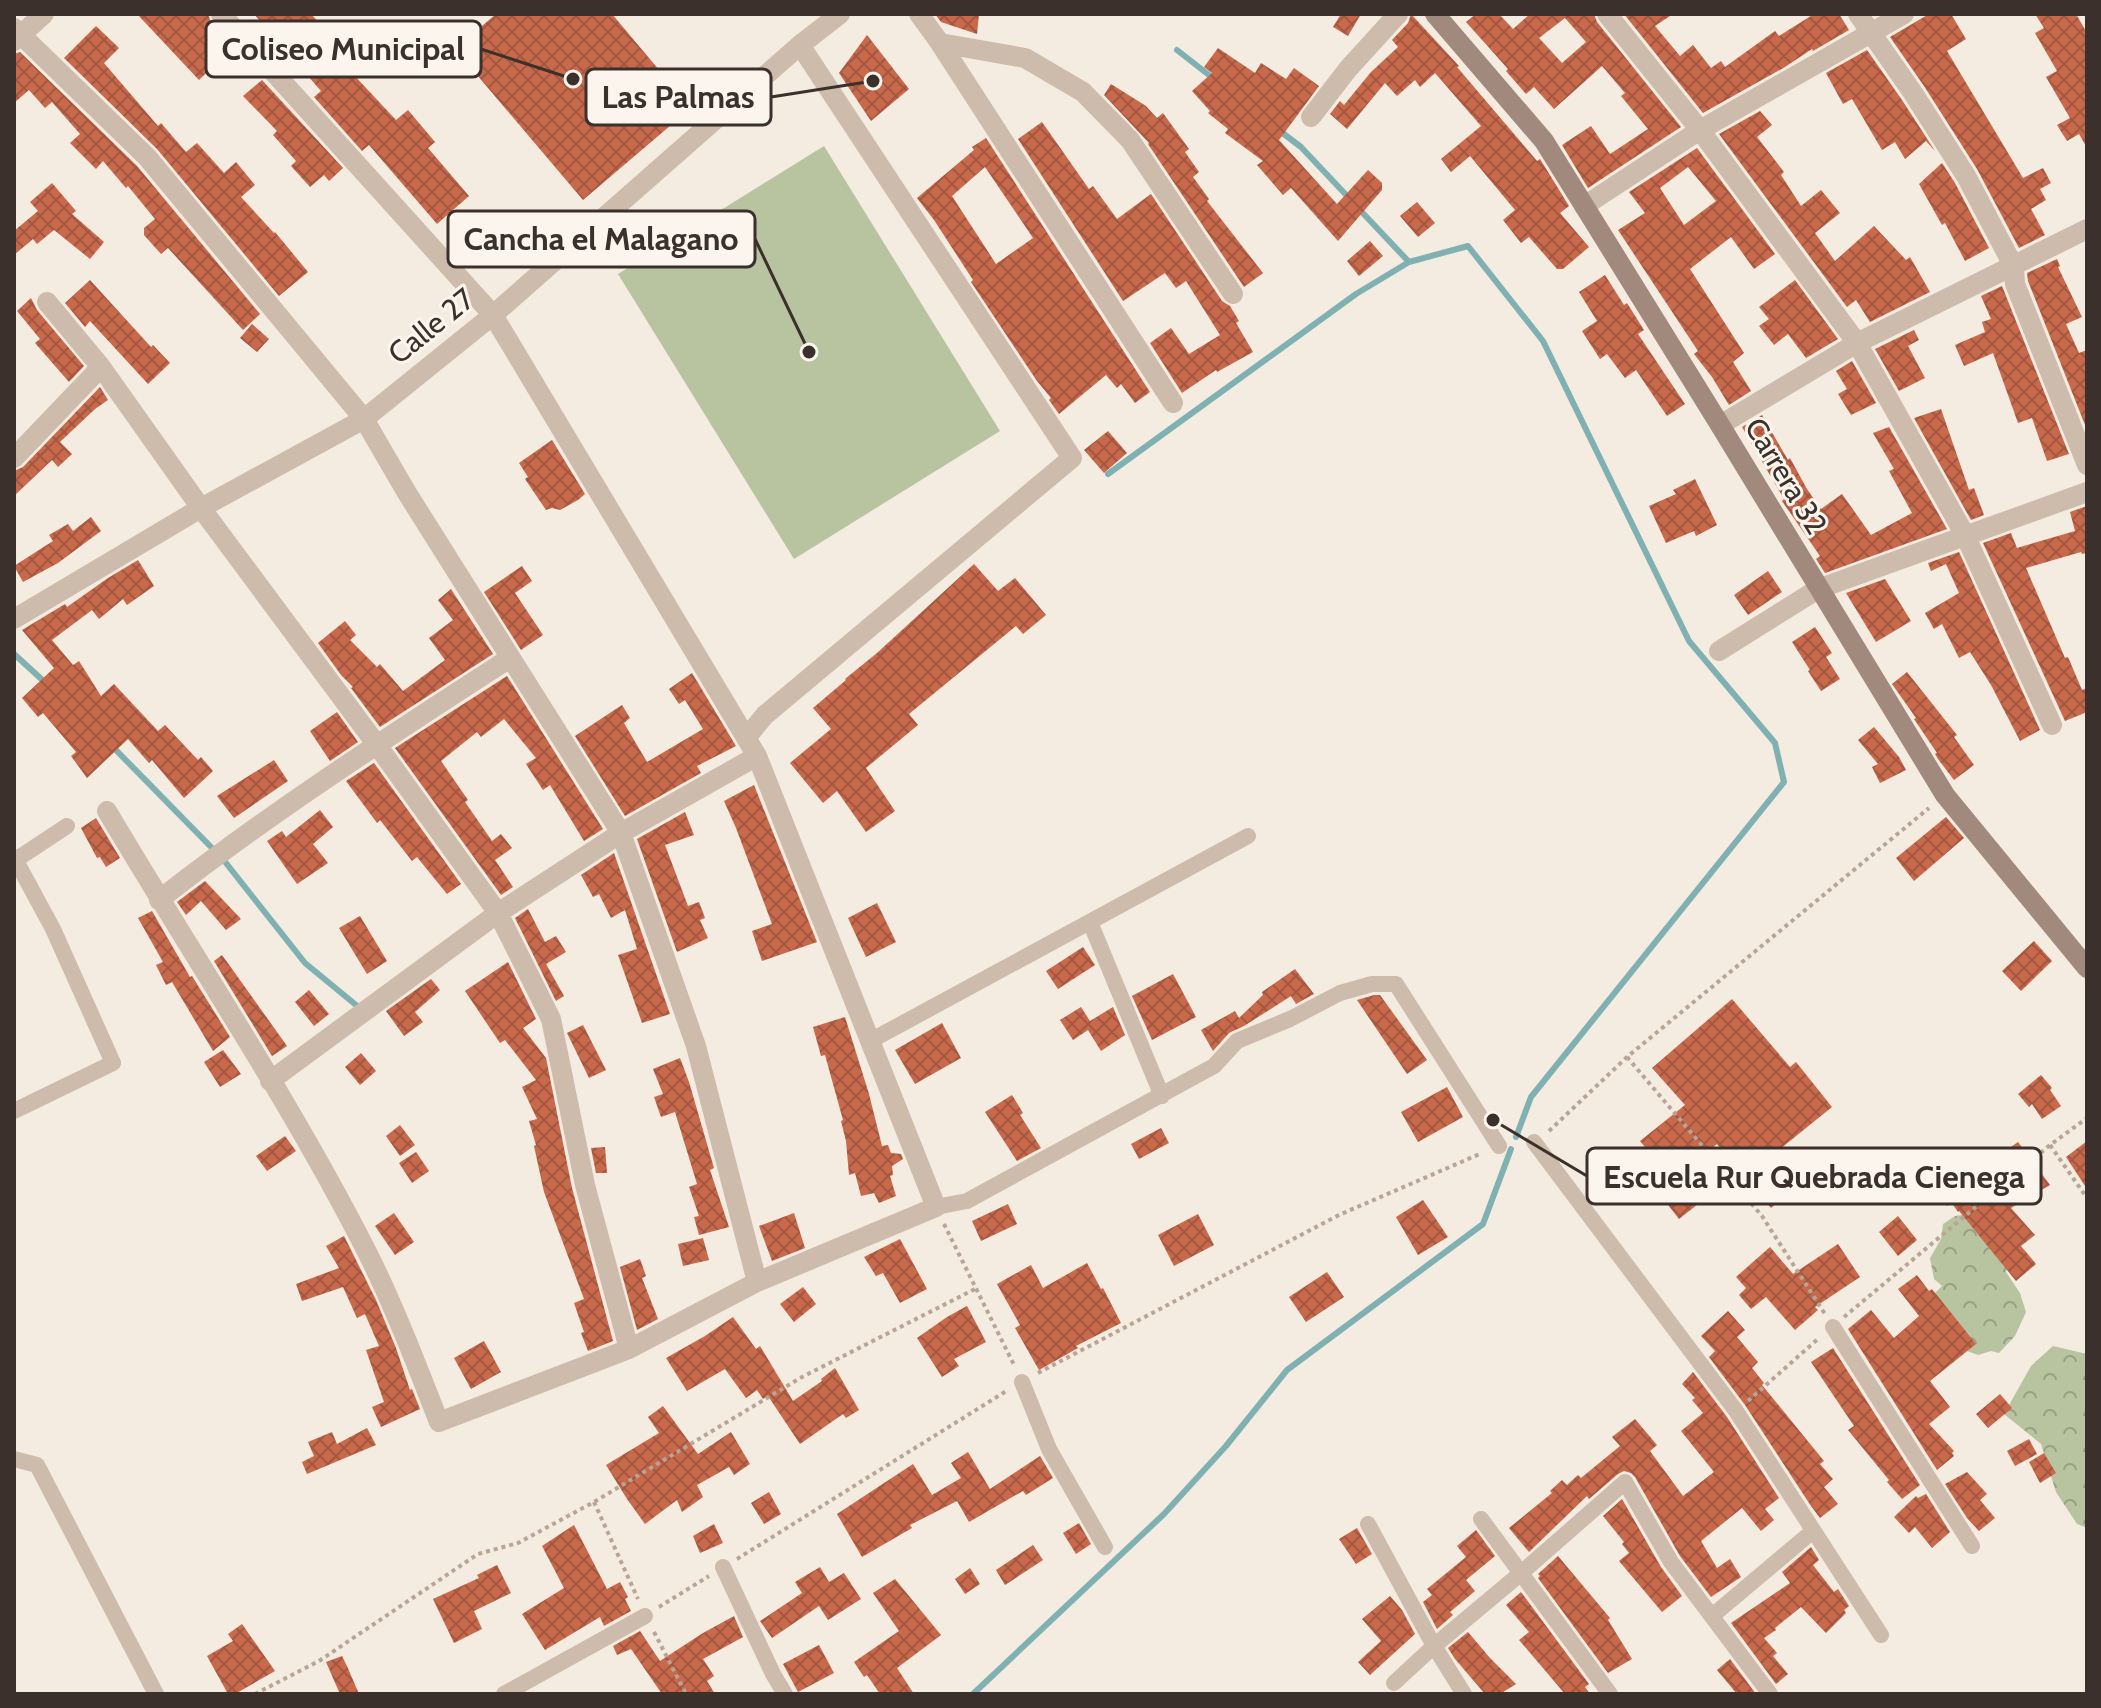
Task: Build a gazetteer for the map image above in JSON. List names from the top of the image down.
{
  "streets": {
    "main road": ["Carrera 32"],
    "street": ["Calle 27"]
  },
  "places": [
    "Coliseo Municipal",
    "Las Palmas",
    "Cancha el Malagano",
    "Escuela Rur Quebrada Cienega"
  ]
}
